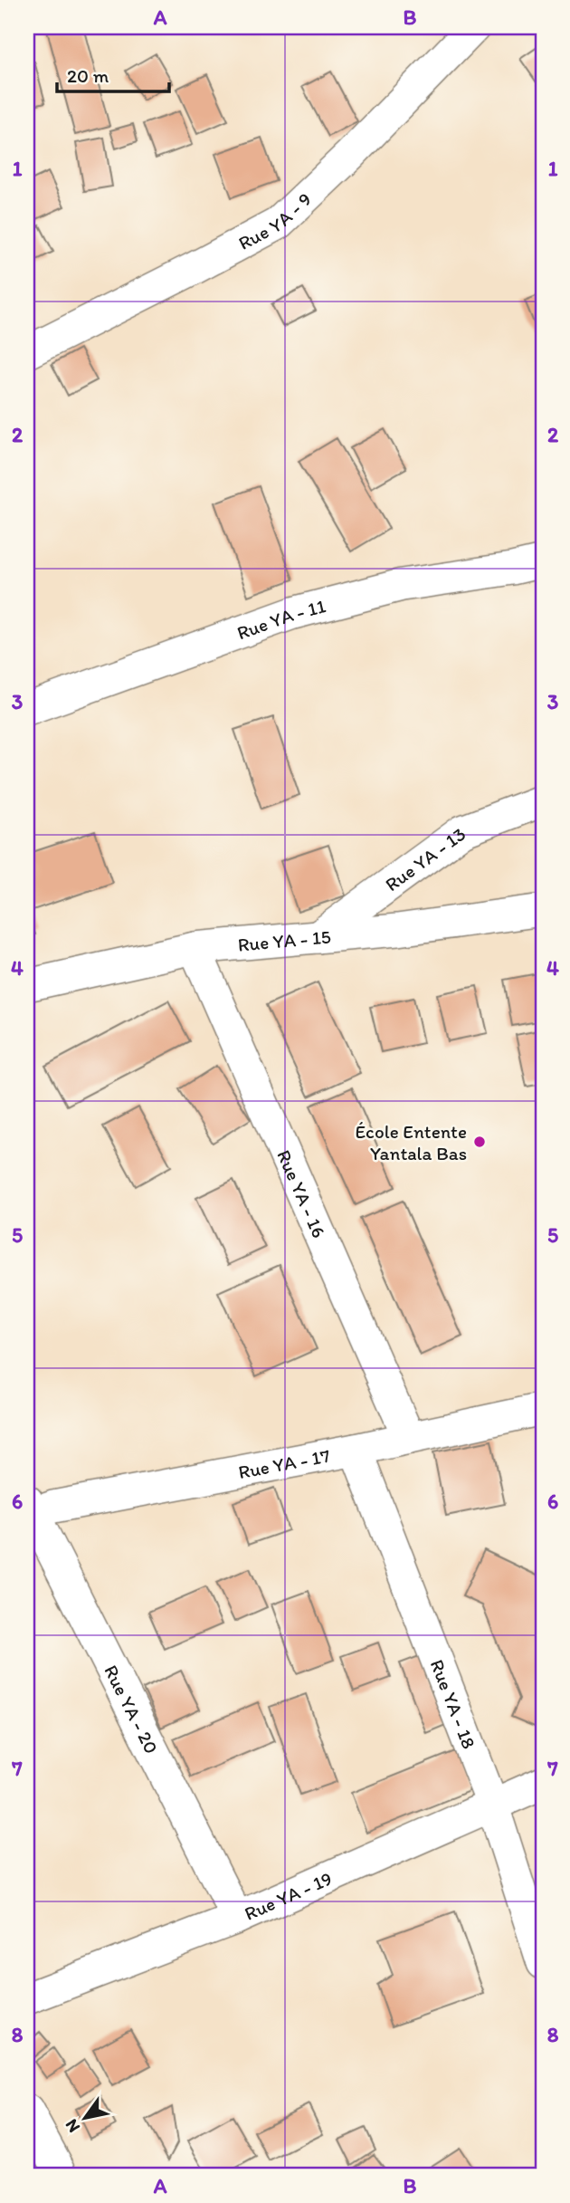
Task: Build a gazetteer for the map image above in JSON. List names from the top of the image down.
{
  "streets": {
    "street": [
      "Rue YA - 9",
      "Rue YA - 11",
      "Rue YA - 13",
      "Rue YA - 15",
      "Rue YA - 16",
      "Rue YA - 17",
      "Rue YA - 18",
      "Rue YA - 20",
      "Rue YA - 19"
    ]
  },
  "crossings": [
    ["Rue YA - 13", "Rue YA - 15"],
    ["Rue YA - 15", "Rue YA - 16"],
    ["Rue YA - 16", "Rue YA - 17"],
    ["Rue YA - 17", "Rue YA - 18"],
    ["Rue YA - 17", "Rue YA - 20"],
    ["Rue YA - 18", "Rue YA - 19"],
    ["Rue YA - 20", "Rue YA - 19"]
  ],
  "places": ["École Entente Yantala Bas"],
  "scale_bar": "20 m",
  "north": "bottom left",
  "grid": {
    "columns": ["A", "B"],
    "rows": [
      "1",
      "2",
      "3",
      "4",
      "5",
      "6",
      "7",
      "8"
    ]
  }
}
